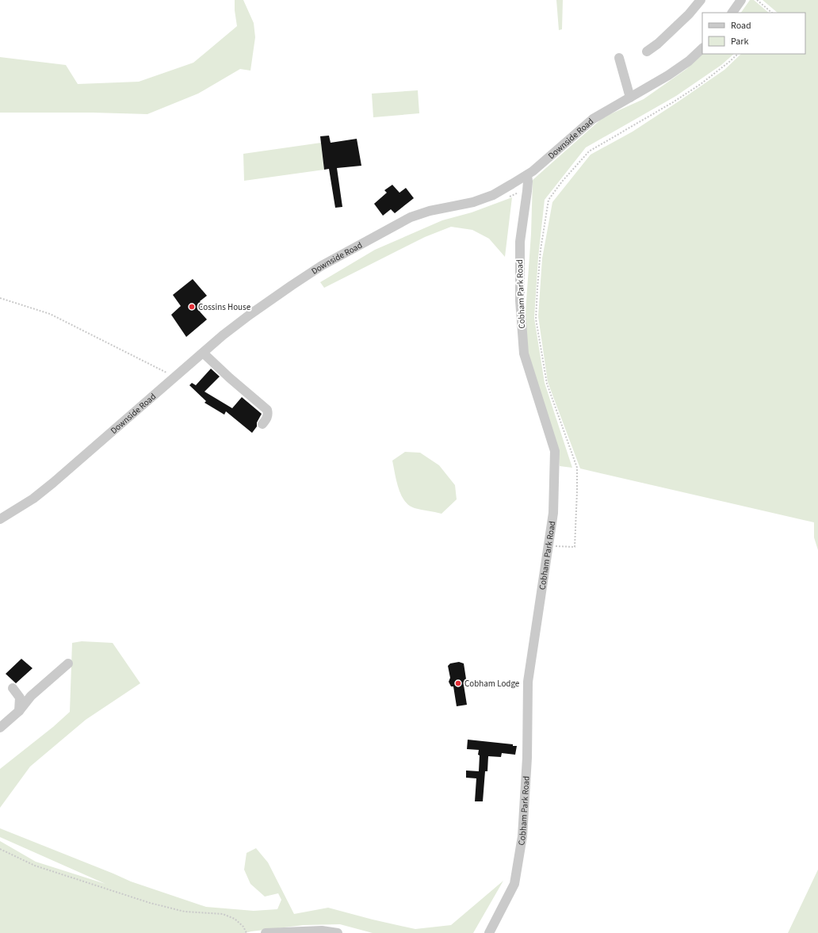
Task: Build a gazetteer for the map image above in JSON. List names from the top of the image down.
{
  "streets": {
    "street": ["Downside Road", "Cobham Park Road"]
  },
  "crossings": [
    ["Downside Road", "Cobham Park Road"]
  ],
  "places": ["Cossins House", "Cobham Lodge"],
  "legend": ["Road", "Park"]
}
